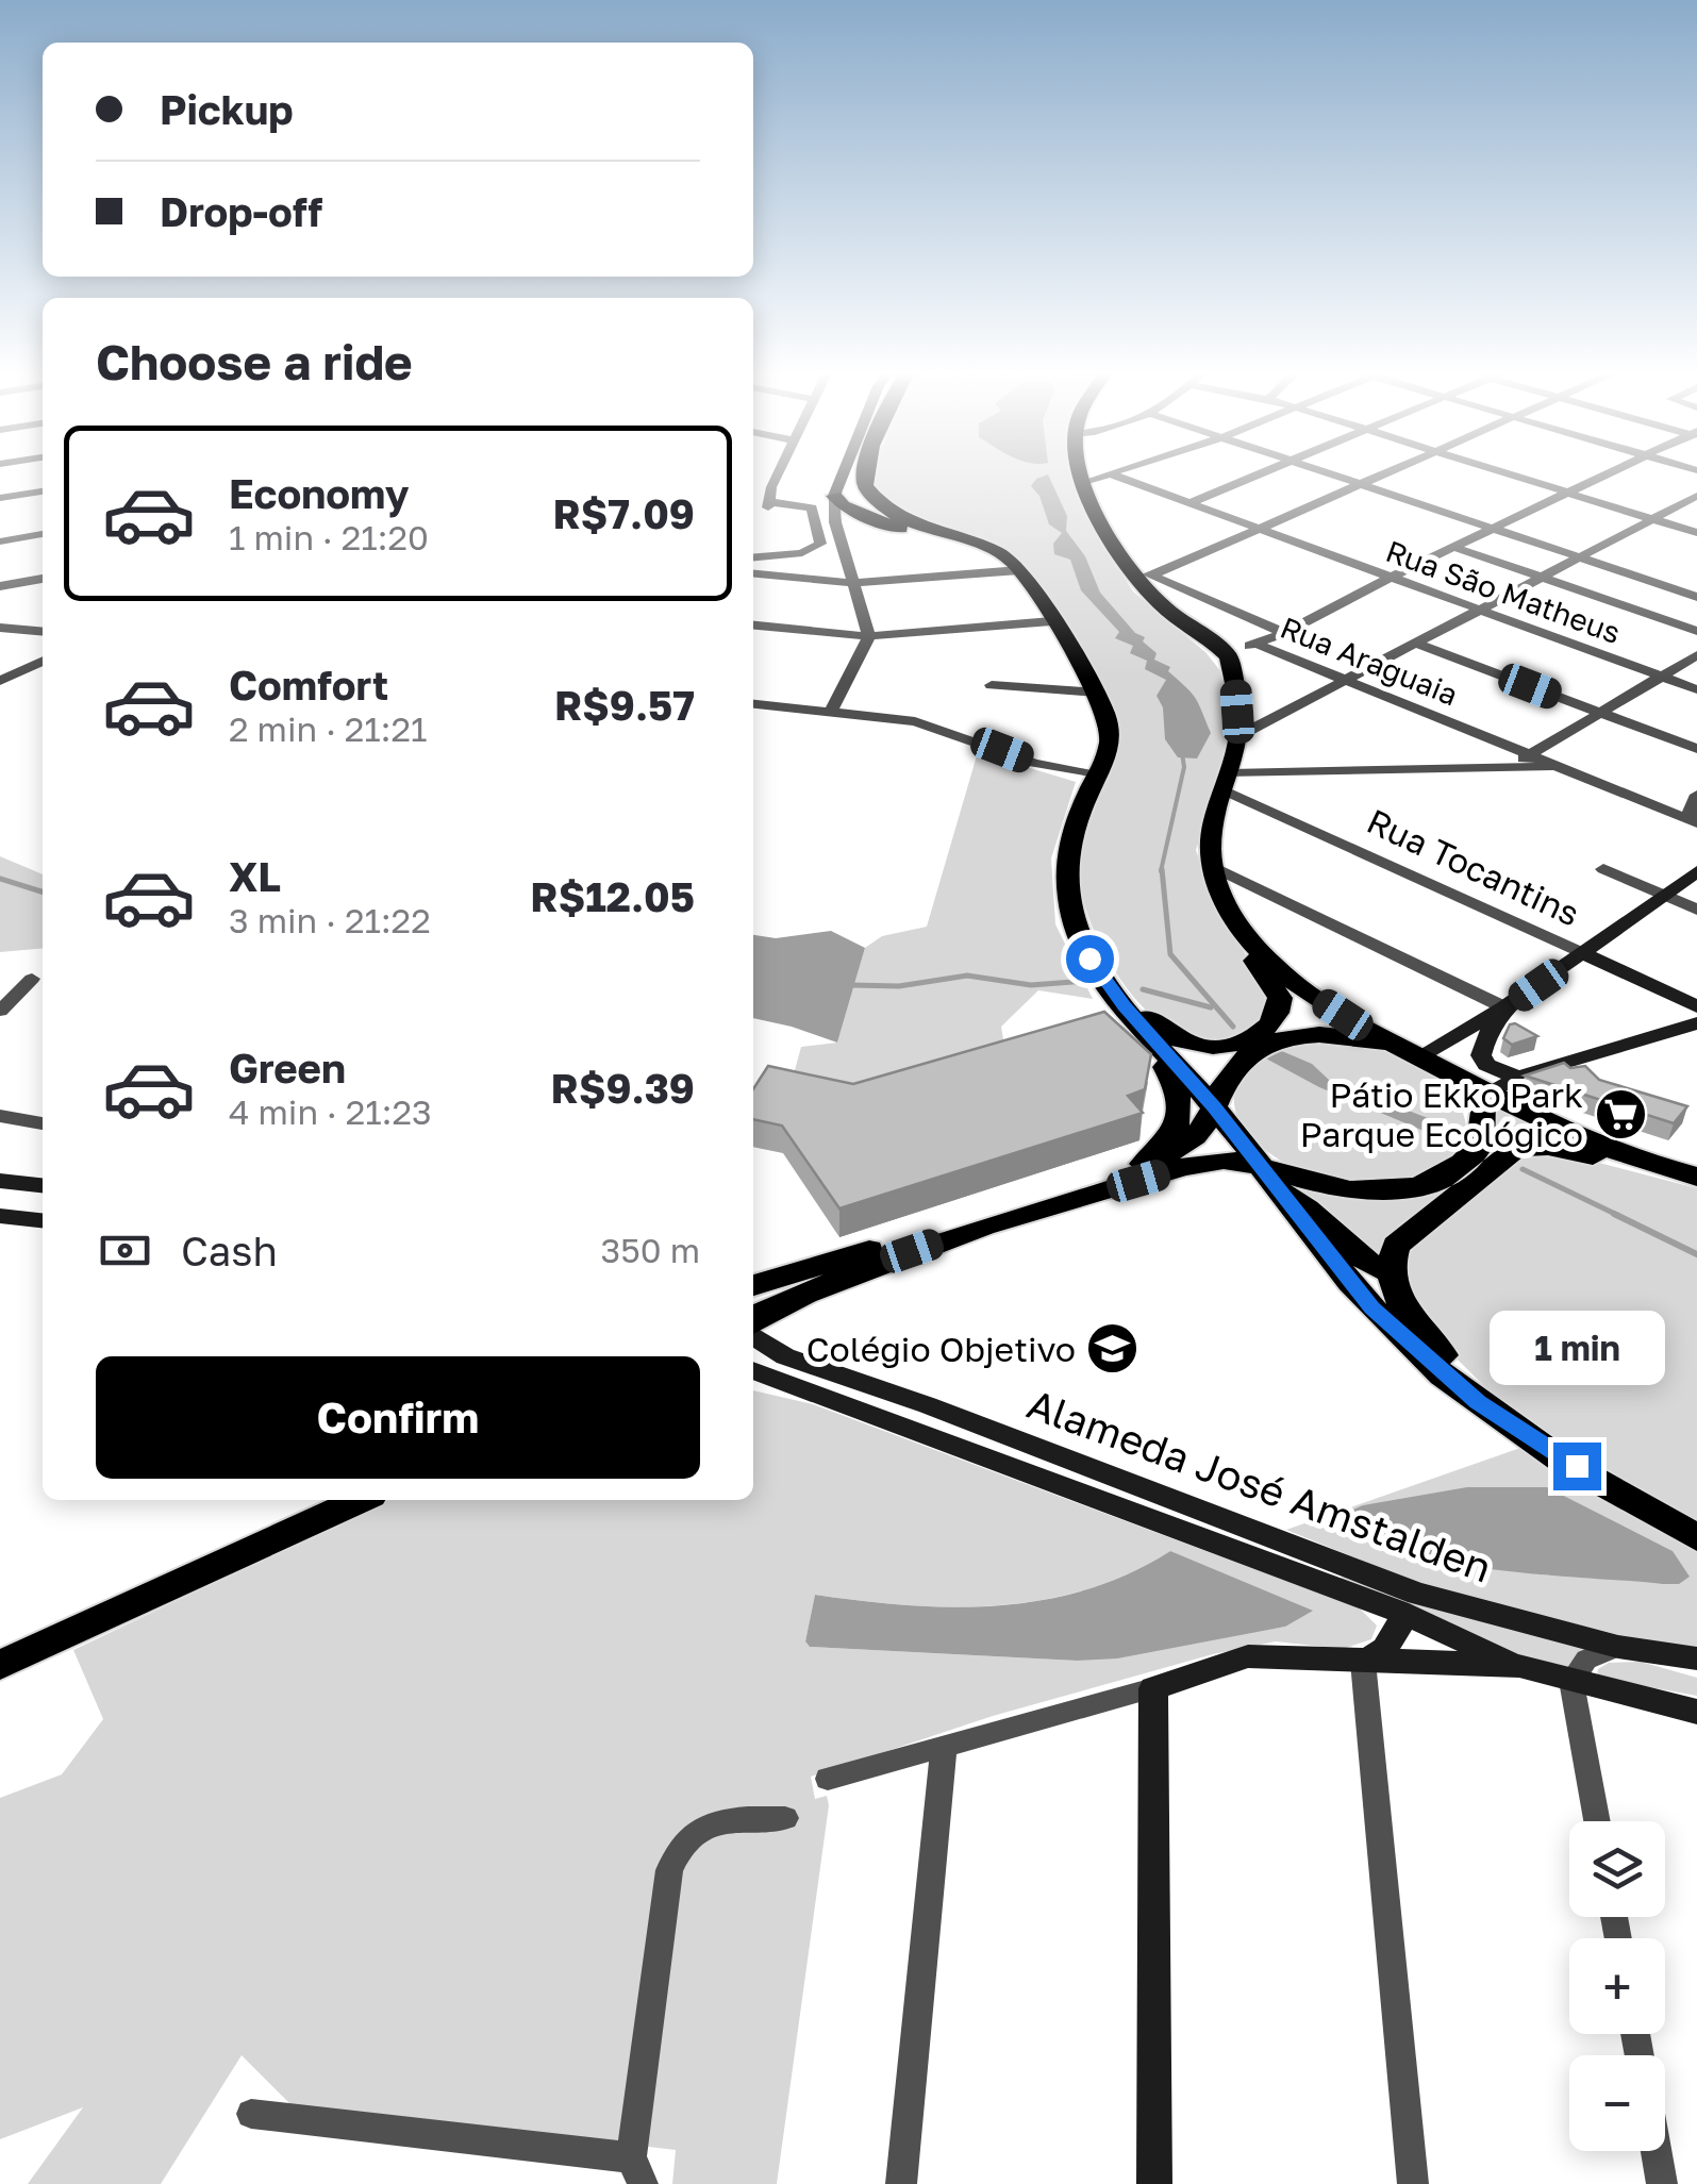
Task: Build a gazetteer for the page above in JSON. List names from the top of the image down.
{
  "streets": {
    "street": [
      "Rua São Matheus",
      "Rua Araguaia",
      "Rua Tocantins",
      "Alameda José Amstalden"
    ]
  },
  "places": {
    "supermarket": ["Pátio Ekko Park Parque Ecológico"],
    "school or university": ["Colégio Objetivo"]
  },
  "page": {
    "banner": ["Pickup", "Drop-off"],
    "heading": "Choose a ride",
    "list": [
      {
        "name": "Economy",
        "note": "1 min · 21:20",
        "value": "R$7.09"
      },
      {
        "name": "Comfort",
        "note": "2 min · 21:21",
        "value": "R$9.57"
      },
      {
        "name": "XL",
        "note": "3 min · 21:22",
        "value": "R$12.05"
      },
      {
        "name": "Green",
        "note": "4 min · 21:23",
        "value": "R$9.39"
      }
    ],
    "pay": ["Cash", "350 m"],
    "bubble": "1 min",
    "buttons": "Confirm",
    "map_buttons": ["+", "−"]
  }
}
